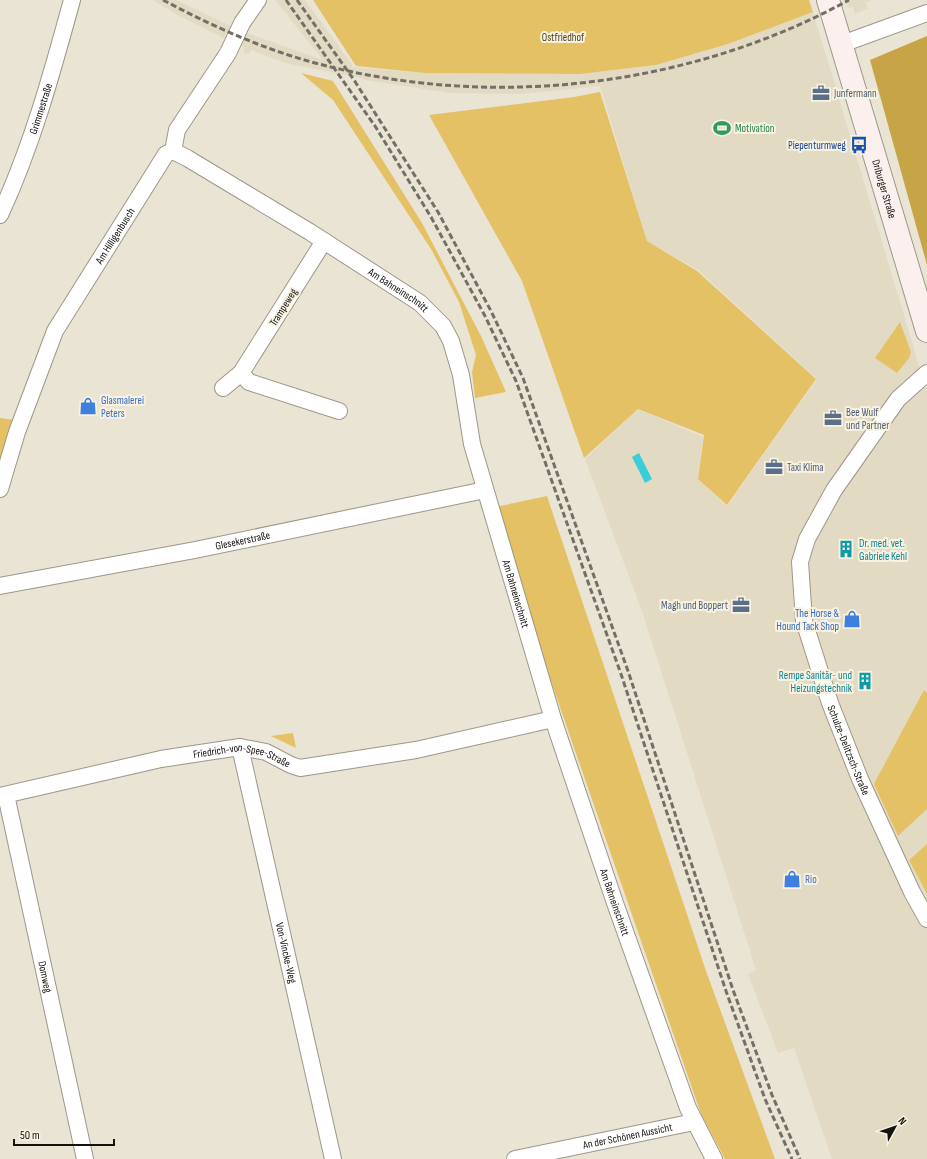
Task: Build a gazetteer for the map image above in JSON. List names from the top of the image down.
{
  "streets": {
    "main road": ["Driburger Straße"],
    "street": [
      "Grimmestraße",
      "Am Hilligenbusch",
      "Am Bahneinschnitt",
      "Trampeweg",
      "Glesekerstraße",
      "Schulze-Delitzsch-Straße",
      "Friedrich-von-Spee-Straße",
      "Von-Vincke-Weg",
      "Domweg",
      "An der Schönen Aussicht"
    ]
  },
  "crossings": [
    ["Am Hilligenbusch", "Am Bahneinschnitt"],
    ["Am Bahneinschnitt", "Trampeweg"],
    ["Am Bahneinschnitt", "Glesekerstraße"],
    ["Am Bahneinschnitt", "Friedrich-von-Spee-Straße"],
    ["Am Bahneinschnitt", "An der Schönen Aussicht"],
    ["Friedrich-von-Spee-Straße", "Von-Vincke-Weg"],
    ["Friedrich-von-Spee-Straße", "Domweg"]
  ],
  "parks": ["Ostfriedhof"],
  "places": {
    "office": [
      "Junfermann",
      "Bee Wulf und Partner",
      "Taxi Klima",
      "Magh und Boppert"
    ],
    "sports": ["Motivation"],
    "bus stop": ["Piepenturmweg"],
    "shop": ["Glasmalerei Peters", "The Horse & Hound Tack Shop", "Rio"],
    "building": ["Dr. med. vet. Gabriele Kehl", "Rempe Sanitär- und Heizungstechnik"]
  },
  "scale_bar": "50 m",
  "north": "top right"
}
